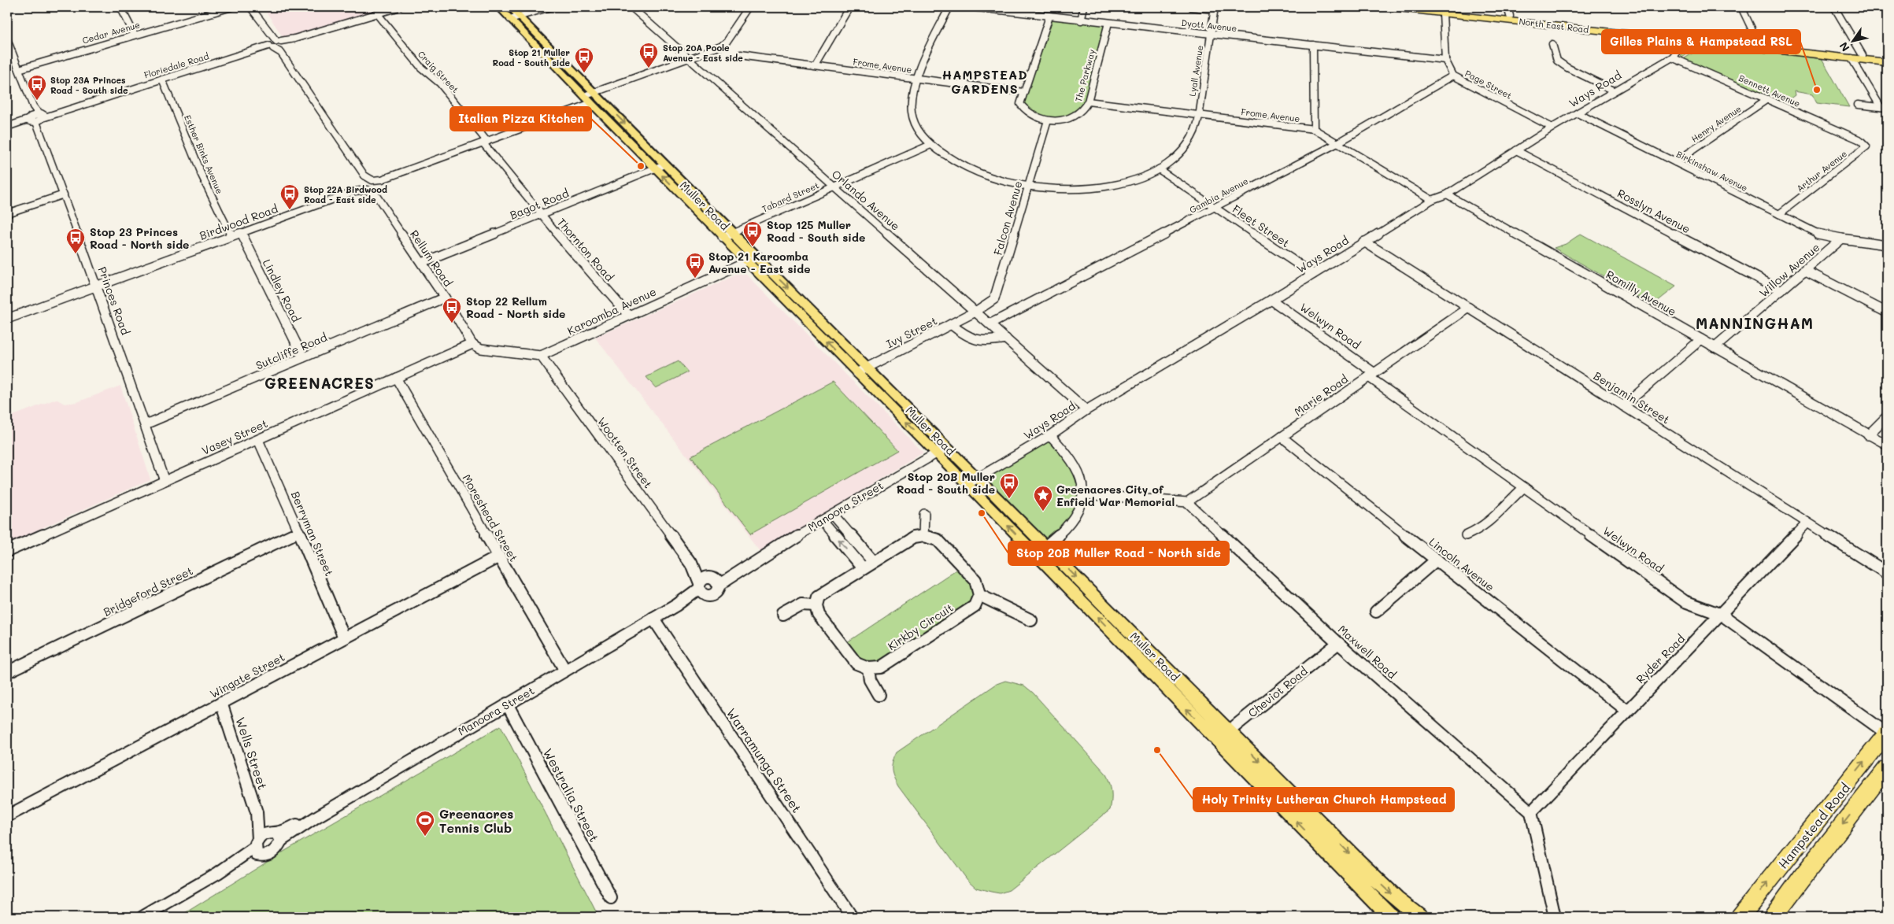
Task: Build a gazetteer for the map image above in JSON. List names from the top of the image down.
{
  "streets": {
    "highway": ["North East Road", "Hampstead Road"],
    "main road": ["Muller Road"],
    "street": [
      "Dyott Avenue",
      "Cedar Avenue",
      "Floriedale Road",
      "Frome Avenue",
      "Lyall Avenue",
      "Craig Street",
      "The Parkway",
      "Page Street",
      "Ways Road",
      "Bennett Avenue",
      "Henry Avenue",
      "Esther Binks Avenue",
      "Birkinshaw Avenue",
      "Arthur Avenue",
      "Gambia Avenue",
      "Tabard Street",
      "Orlando Avenue",
      "Bagot Road",
      "Rosslyn Avenue",
      "Falcon Avenue",
      "Birdwood Road",
      "Fleet Street",
      "Thornton Road",
      "Rellum Road",
      "Willow Avenue",
      "Lindley Road",
      "Romilly Avenue",
      "Princes Road",
      "Karoomba Avenue",
      "Welwyn Road",
      "Ivy Street",
      "Sutcliffe Road",
      "Marie Road",
      "Benjamin Street",
      "Vasey Street",
      "Wootten Street",
      "Manoora Street",
      "Moreshead Street",
      "Berryman Street",
      "Lincoln Avenue",
      "Bridgeford Street",
      "Kirkby Circuit",
      "Maxwell Road",
      "Ryder Road",
      "Wingate Street",
      "Cheviot Road",
      "Wells Street",
      "Warramunga Street",
      "Westralia Street"
    ]
  },
  "crossings": [
    ["Dyott Avenue", "Lyall Avenue"],
    ["Dyott Avenue", "The Parkway"],
    ["Dyott Avenue", "Page Street"],
    ["North East Road", "Page Street"],
    ["Floriedale Road", "Craig Street"],
    ["Floriedale Road", "Esther Binks Avenue"],
    ["Floriedale Road", "Princes Road"],
    ["Frome Avenue", "Lyall Avenue"],
    ["Frome Avenue", "The Parkway"],
    ["Frome Avenue", "Ways Road"],
    ["Frome Avenue", "Gambia Avenue"],
    ["Lyall Avenue", "Tabard Street"],
    ["Lyall Avenue", "Falcon Avenue"],
    ["Lyall Avenue", "Fleet Street"],
    ["Craig Street", "Thornton Road"],
    ["The Parkway", "Falcon Avenue"],
    ["Page Street", "Ways Road"],
    ["Page Street", "Gambia Avenue"],
    ["Ways Road", "Bennett Avenue"],
    ["Ways Road", "Birkinshaw Avenue"],
    ["Ways Road", "Orlando Avenue"],
    ["Ways Road", "Muller Road"],
    ["Ways Road", "Rosslyn Avenue"],
    ["Ways Road", "Fleet Street"],
    ["Ways Road", "Romilly Avenue"],
    ["Ways Road", "Welwyn Road"],
    ["Ways Road", "Benjamin Street"],
    ["Bennett Avenue", "Henry Avenue"],
    ["Bennett Avenue", "Arthur Avenue"],
    ["Henry Avenue", "Birkinshaw Avenue"],
    ["Esther Binks Avenue", "Birdwood Road"],
    ["Birkinshaw Avenue", "Arthur Avenue"],
    ["Birkinshaw Avenue", "Willow Avenue"],
    ["Gambia Avenue", "Orlando Avenue"],
    ["Gambia Avenue", "Fleet Street"],
    ["Tabard Street", "Orlando Avenue"],
    ["Tabard Street", "Muller Road"],
    ["Orlando Avenue", "Falcon Avenue"],
    ["Orlando Avenue", "Ivy Street"],
    ["Bagot Road", "Muller Road"],
    ["Bagot Road", "Thornton Road"],
    ["Bagot Road", "Rellum Road"],
    ["Muller Road", "Karoomba Avenue"],
    ["Muller Road", "Ivy Street"],
    ["Muller Road", "Manoora Street"],
    ["Muller Road", "Cheviot Road"],
    ["Rosslyn Avenue", "Willow Avenue"],
    ["Falcon Avenue", "Ivy Street"],
    ["Birdwood Road", "Rellum Road"],
    ["Birdwood Road", "Lindley Road"],
    ["Birdwood Road", "Princes Road"],
    ["Thornton Road", "Karoomba Avenue"],
    ["Rellum Road", "Sutcliffe Road"],
    ["Rellum Road", "Vasey Street"],
    ["Willow Avenue", "Romilly Avenue"],
    ["Lindley Road", "Sutcliffe Road"],
    ["Princes Road", "Sutcliffe Road"],
    ["Princes Road", "Vasey Street"],
    ["Karoomba Avenue", "Wootten Street"],
    ["Welwyn Road", "Marie Road"],
    ["Welwyn Road", "Ryder Road"],
    ["Welwyn Road", "Hampstead Road"],
    ["Marie Road", "Benjamin Street"],
    ["Marie Road", "Lincoln Avenue"],
    ["Marie Road", "Maxwell Road"],
    ["Benjamin Street", "Ryder Road"],
    ["Vasey Street", "Moreshead Street"],
    ["Vasey Street", "Berryman Street"],
    ["Wootten Street", "Manoora Street"],
    ["Manoora Street", "Moreshead Street"],
    ["Manoora Street", "Wells Street"],
    ["Manoora Street", "Warramunga Street"],
    ["Manoora Street", "Westralia Street"],
    ["Moreshead Street", "Wingate Street"],
    ["Berryman Street", "Bridgeford Street"],
    ["Berryman Street", "Wingate Street"],
    ["Lincoln Avenue", "Ryder Road"],
    ["Maxwell Road", "Ryder Road"],
    ["Maxwell Road", "Cheviot Road"],
    ["Wingate Street", "Wells Street"]
  ],
  "districts": ["HAMPSTEAD GARDENS", "MANNINGHAM", "GREENACRES"],
  "places": {
    "bus stop": [
      "Stop 20A Poole Avenue - East side",
      "Stop 21 Muller Road - South side",
      "Stop 23A Princes Road - South side",
      "Stop 22A Birdwood Road - East side",
      "Stop 125 Muller Road - South side",
      "Stop 23 Princes Road - North side",
      "Stop 21 Karoomba Avenue - East side",
      "Stop 22 Rellum Road - North side",
      "Stop 20B Muller Road - South side"
    ],
    "other": [
      "Gilles Plains & Hampstead RSL",
      "Italian Pizza Kitchen",
      "Stop 20B Muller Road - North side",
      "Holy Trinity Lutheran Church Hampstead"
    ],
    "place": ["Greenacres City of Enfield War Memorial"],
    "sports": ["Greenacres Tennis Club"]
  },
  "north": "bottom left"
}
